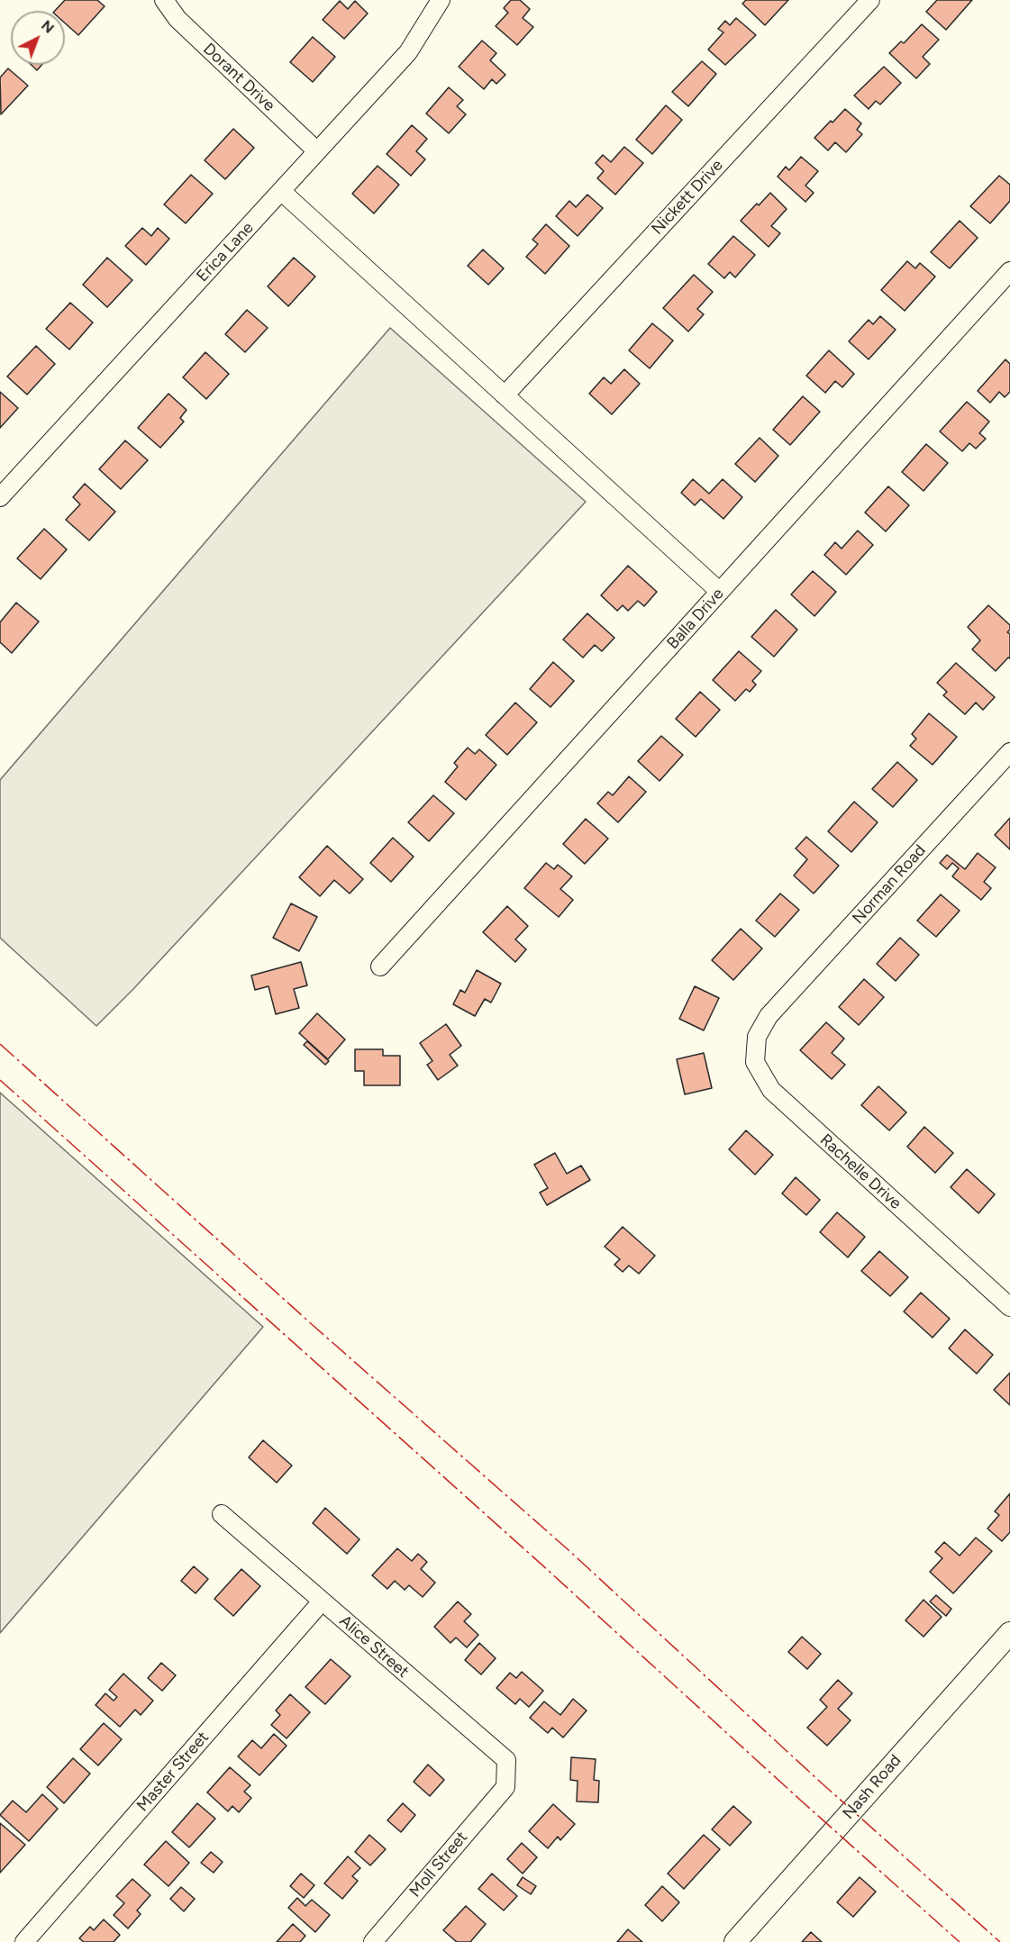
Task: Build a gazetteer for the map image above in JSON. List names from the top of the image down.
{
  "streets": {
    "main road": ["Nash Road"],
    "street": [
      "Dorant Drive",
      "Nickett Drive",
      "Erica Lane",
      "Balla Drive",
      "Norman Road",
      "Rachelle Drive",
      "Alice Street",
      "Master Street",
      "Moll Street"
    ]
  },
  "crossings": [
    ["Dorant Drive", "Erica Lane"],
    ["Norman Road", "Rachelle Drive"],
    ["Alice Street", "Master Street"],
    ["Alice Street", "Moll Street"]
  ],
  "north": "top right"
}
